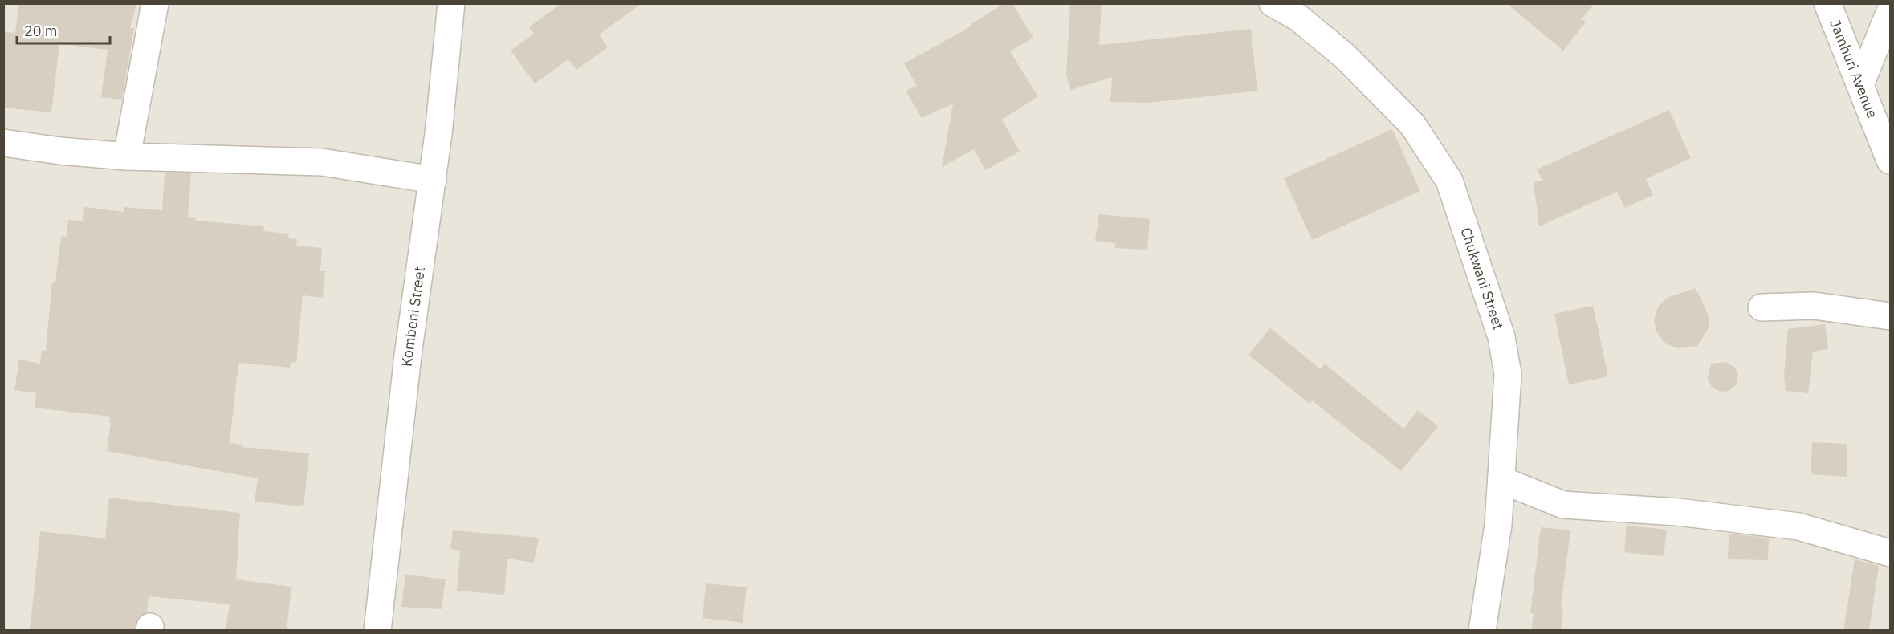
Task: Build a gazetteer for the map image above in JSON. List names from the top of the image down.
{
  "streets": {
    "street": ["Jamhuri Avenue", "Chukwani Street", "Kombeni Street"]
  },
  "scale_bar": "20 m"
}
